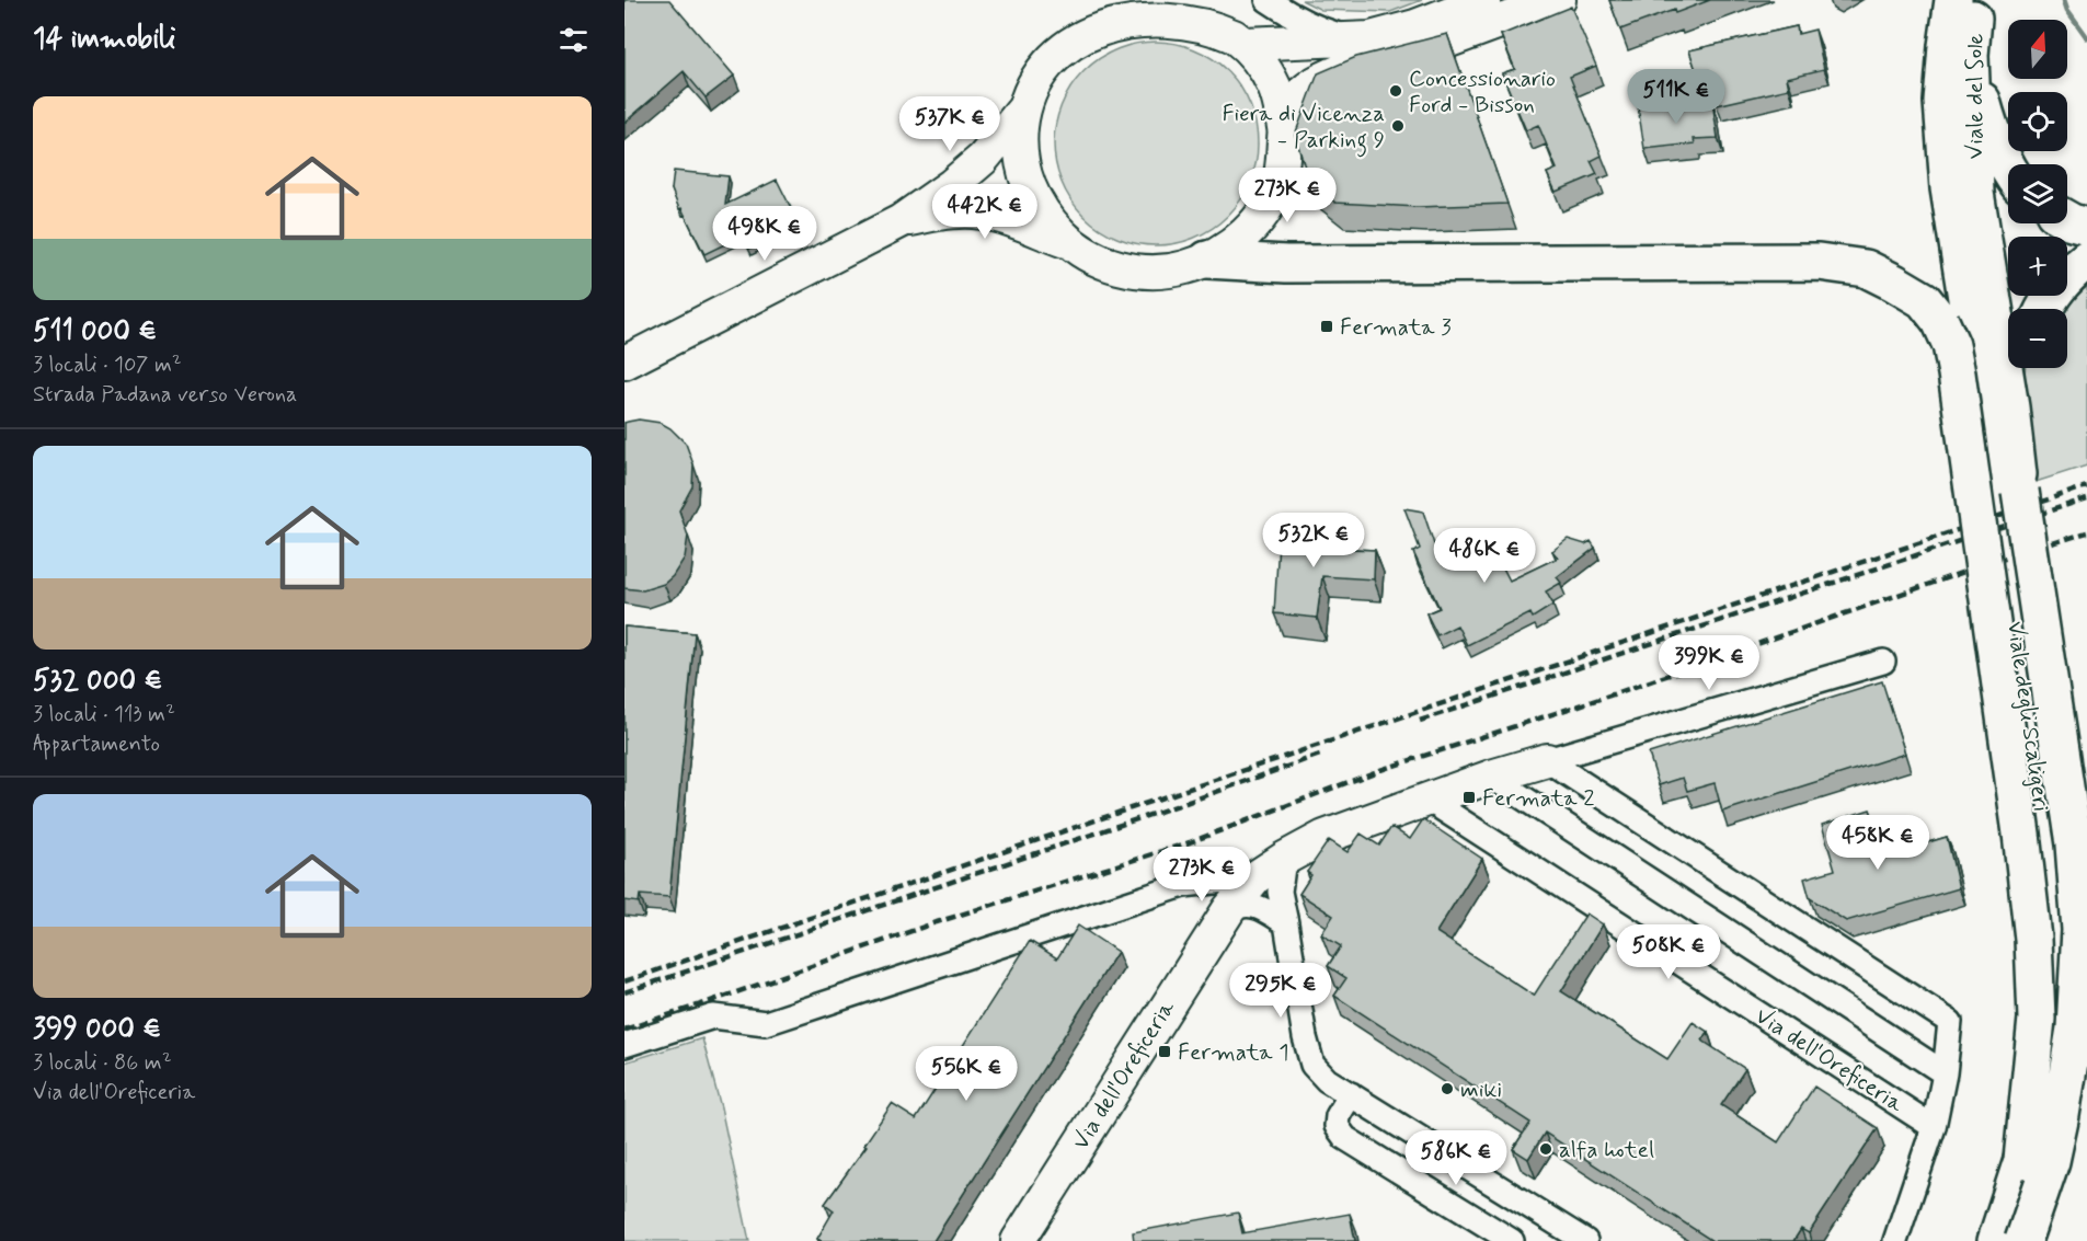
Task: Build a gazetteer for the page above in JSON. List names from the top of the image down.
{
  "streets": {
    "highway": ["Viale del Sole", "Viale degli Scaligeri"],
    "main road": ["Via dell'Oreficeria"]
  },
  "crossings": [
    ["Viale del Sole", "Viale degli Scaligeri"]
  ],
  "places": {
    "other": [
      "Concessionario Ford - Bisson",
      "Fiera di Vicenza - Parking 9",
      "miki",
      "alfa hotel"
    ],
    "transit": ["Fermata 3", "Fermata 2", "Fermata 1"]
  },
  "north": "top",
  "page": {
    "heading": "14 immobili",
    "map_buttons": ["+", "−"],
    "price": [
      "511K €",
      "537K €",
      "273K €",
      "442K €",
      "498K €",
      "532K €",
      "486K €",
      "399K €",
      "458K €",
      "273K €",
      "508K €",
      "295K €",
      "556K €",
      "586K €"
    ],
    "list": [
      {
        "name": "511 000 €",
        "note": "3 locali · 107 m² · Strada Padana verso Verona"
      },
      {
        "name": "532 000 €",
        "note": "3 locali · 113 m² · Appartamento"
      },
      {
        "name": "399 000 €",
        "note": "3 locali · 86 m² · Via dell'Oreficeria"
      }
    ]
  }
}
